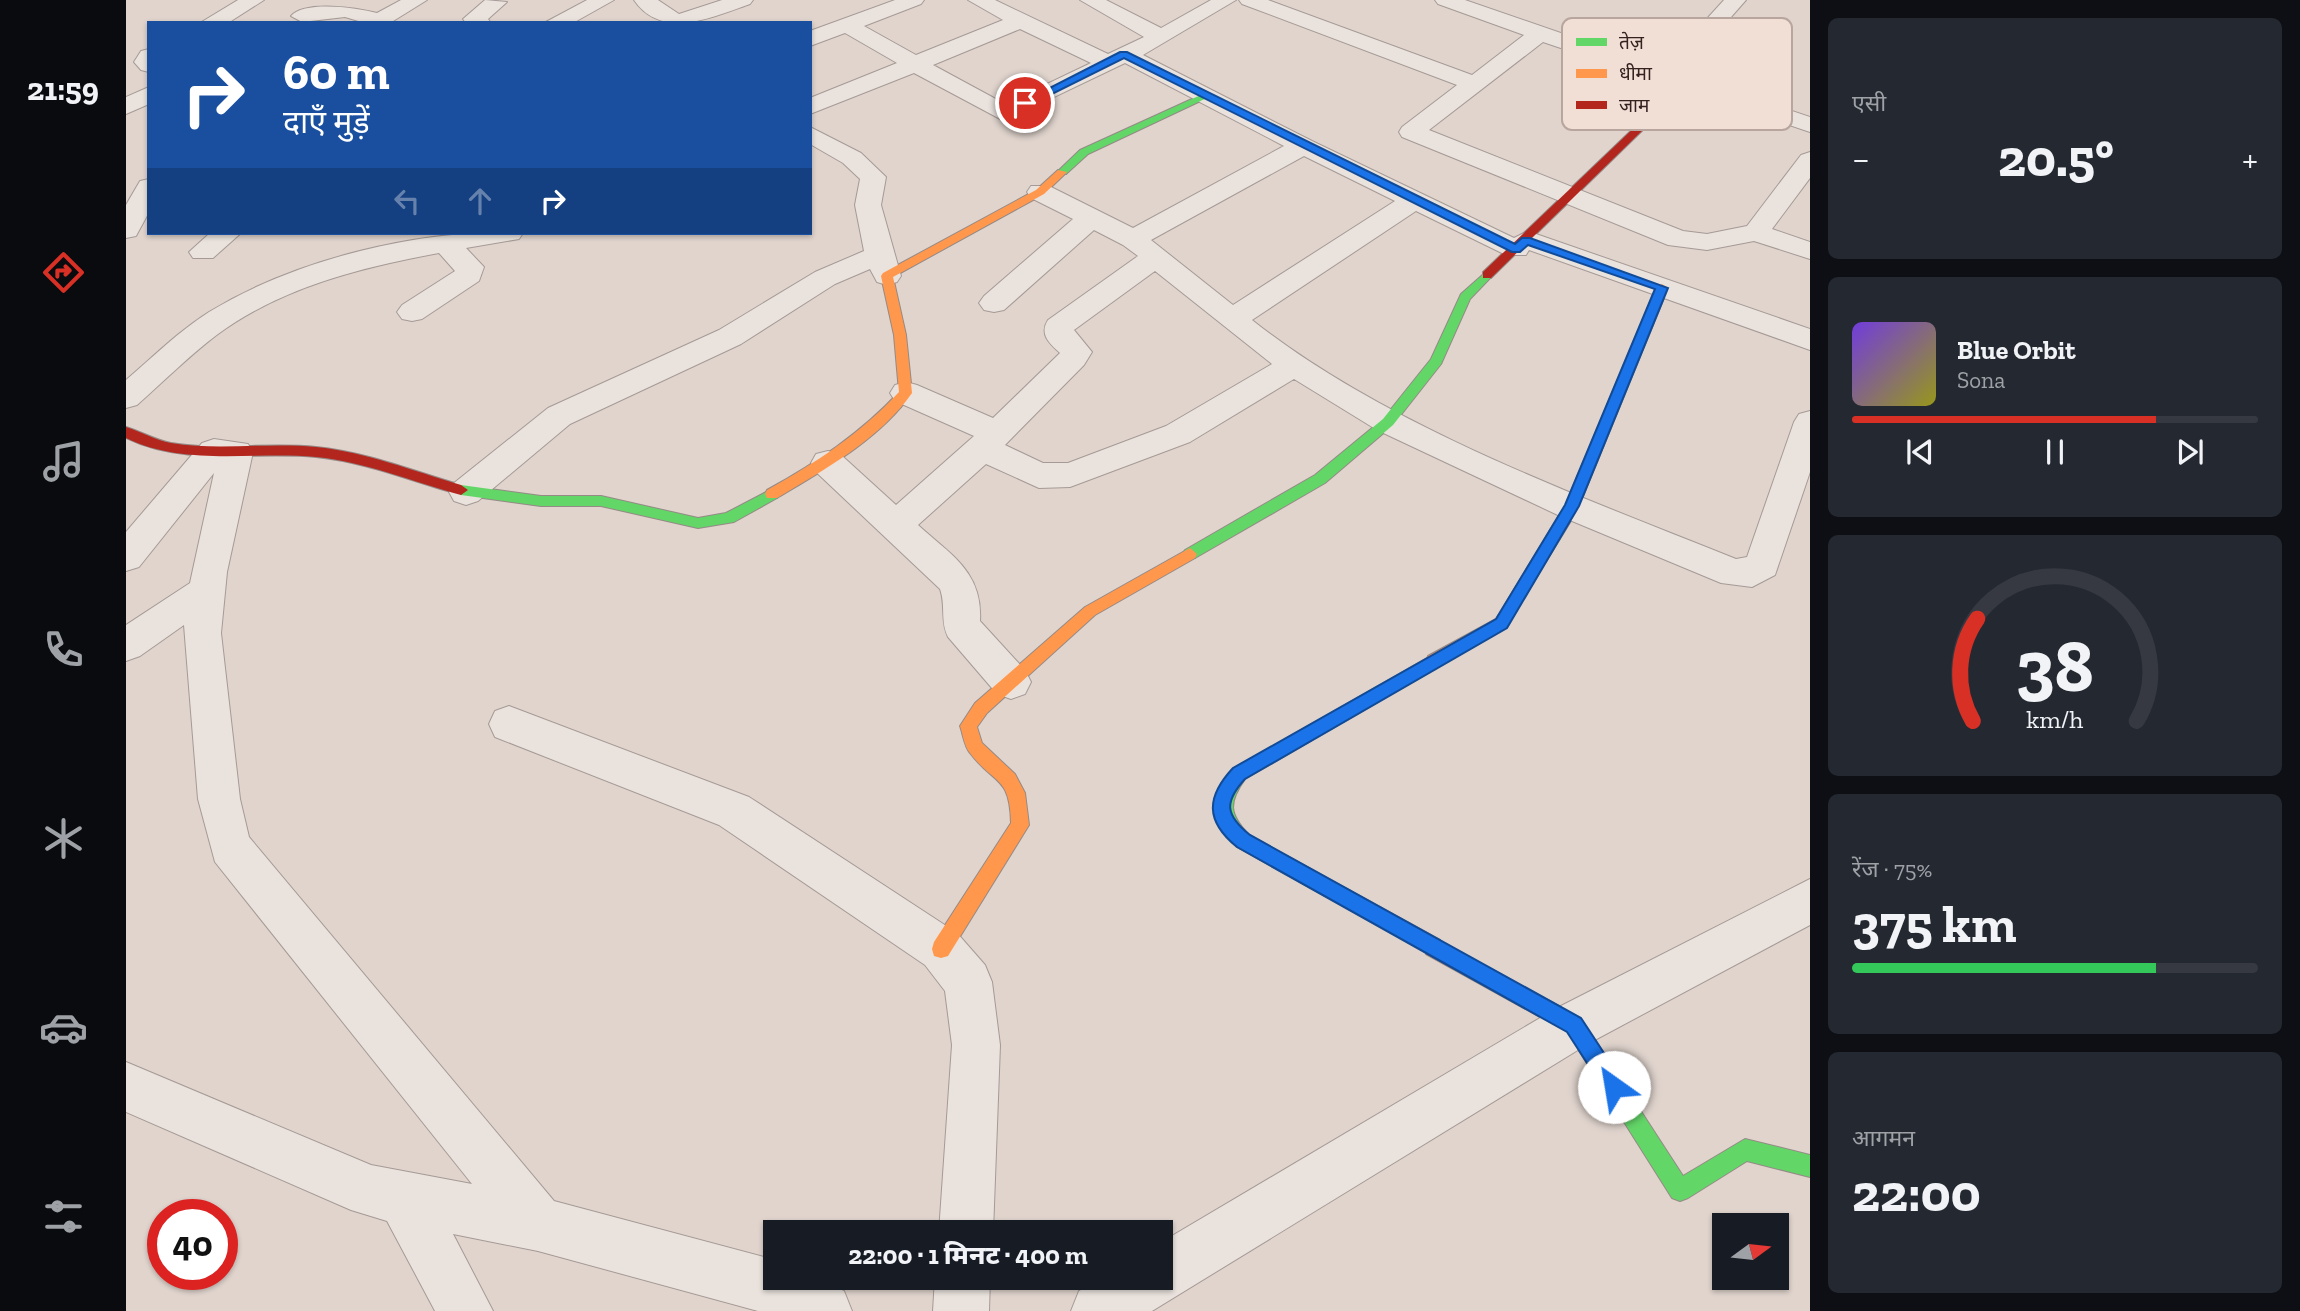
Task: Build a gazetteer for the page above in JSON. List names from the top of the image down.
{
  "legend": ["तेज़", "धीमा", "जाम"],
  "north": "right",
  "page": {
    "tabs": "21:59",
    "tile": [
      "एसी",
      ["रेंज · 75%", "375 km"],
      ["आगमन", "22:00"]
    ],
    "turn": ["60 m", "दाएँ मुड़ें"],
    "heat": ["−", "20.5°", "+"],
    "song": ["Blue Orbit", "Sona"],
    "limit": "40",
    "trip": "22:00 · 1 मिनट · 400 m",
    "gauge": ["38", "km/h"]
  }
}
